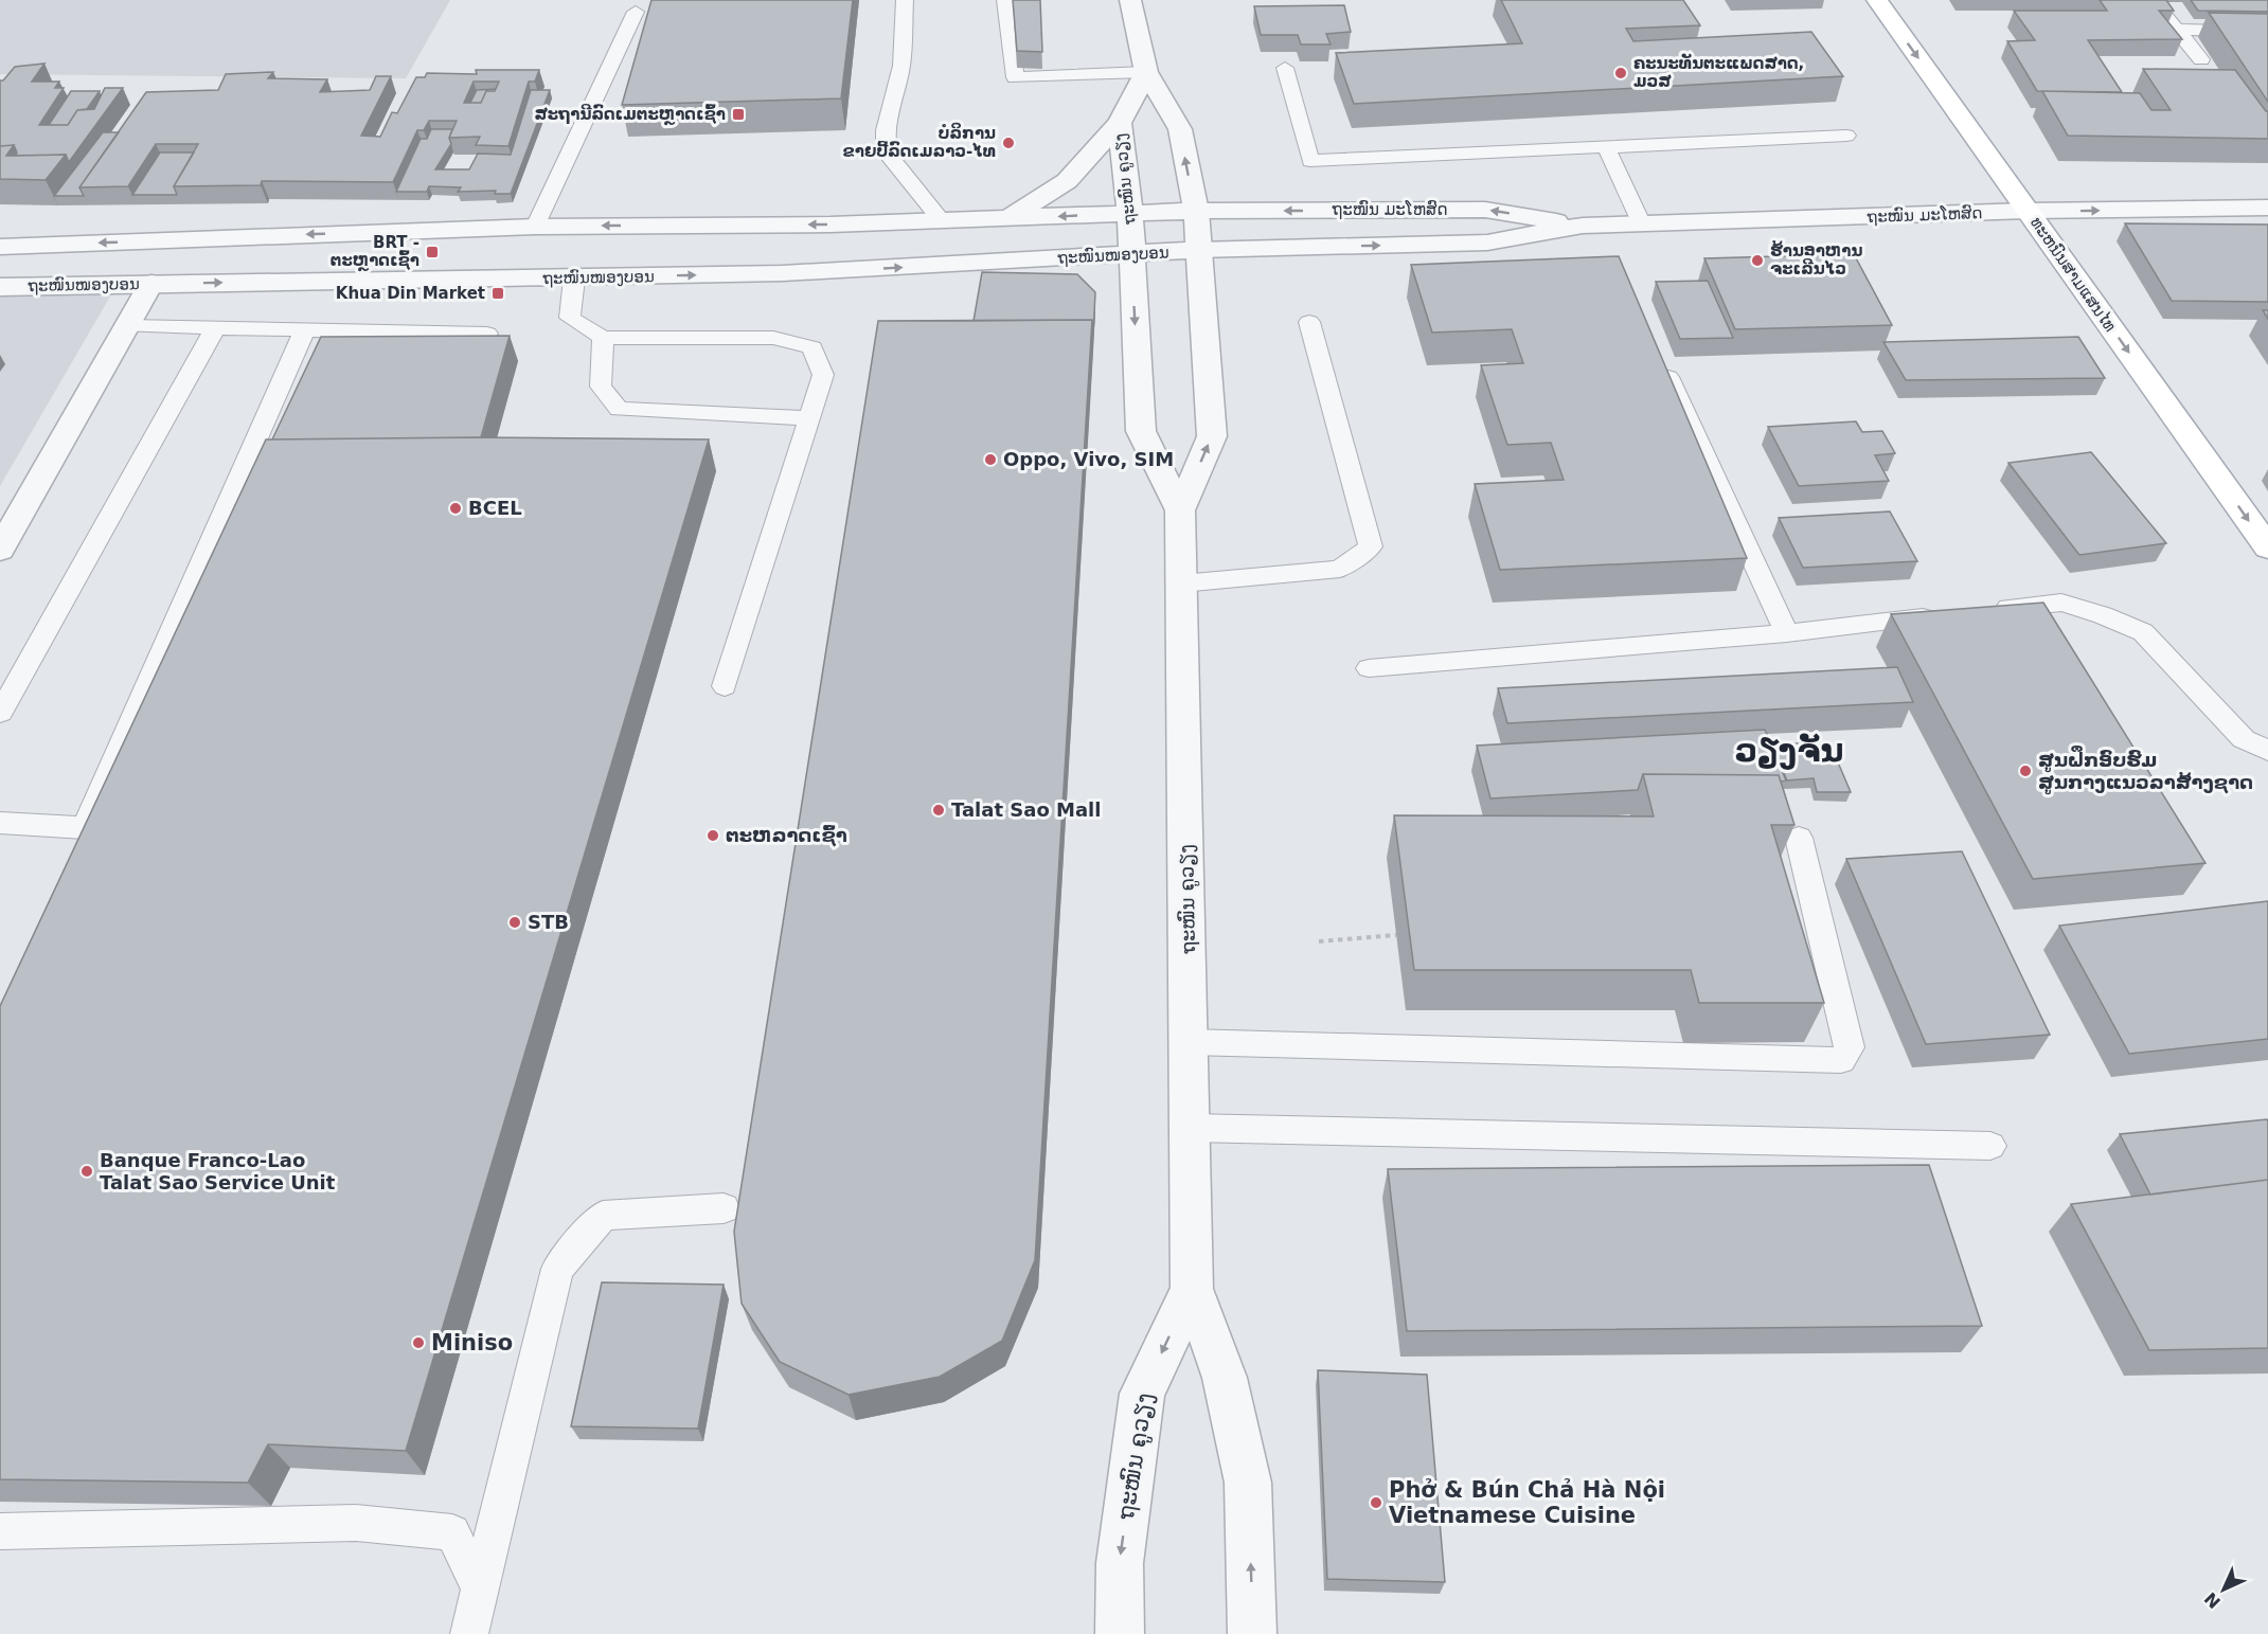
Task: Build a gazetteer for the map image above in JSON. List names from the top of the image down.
{
  "streets": {
    "main road": ["ທະຫນົນສາມແສນໄທ"],
    "street": ["ຖະໜົນ ຄູວຽງ", "ຖະໜົນ ມະໂຫສົດ", "ຖະໜົນໜອງບອນ"]
  },
  "crossings": [
    ["ຖະໜົນ ຄູວຽງ", "ຖະໜົນ ມະໂຫສົດ"],
    ["ຖະໜົນ ຄູວຽງ", "ຖະໜົນໜອງບອນ"],
    ["ຖະໜົນ ມະໂຫສົດ", "ຖະໜົນໜອງບອນ"],
    ["ຖະໜົນ ມະໂຫສົດ", "ທະຫນົນສາມແສນໄທ"]
  ],
  "one_way": ["ທະຫນົນສາມແສນໄທ"],
  "districts": ["ວຽງຈັນ"],
  "places": {
    "other": [
      "ຄະນະທັນຕະແພດສາດ, ມວສ",
      "ບໍລິການ ຂາຍປີ້ລົດເມລາວ-ໄທ",
      "ຮ້ານອາຫານ ຈະເລີນໄວ",
      "Oppo, Vivo, SIM",
      "BCEL",
      "ສູນຝຶກອົບຮົມ ສູນກາງແນວລາສ້າງຊາດ",
      "Talat Sao Mall",
      "ຕະຫລາດເຊົ້າ",
      "STB",
      "Banque Franco-Lao Talat Sao Service Unit",
      "Miniso",
      "Phở & Bún Chả Hà Nội Vietnamese Cuisine"
    ],
    "transit": ["ສະຖານີລົດເມຕະຫຼາດເຊົ້າ", "BRT - ຕະຫຼາດເຊົ້າ", "Khua Din Market"]
  },
  "north": "bottom left"
}
